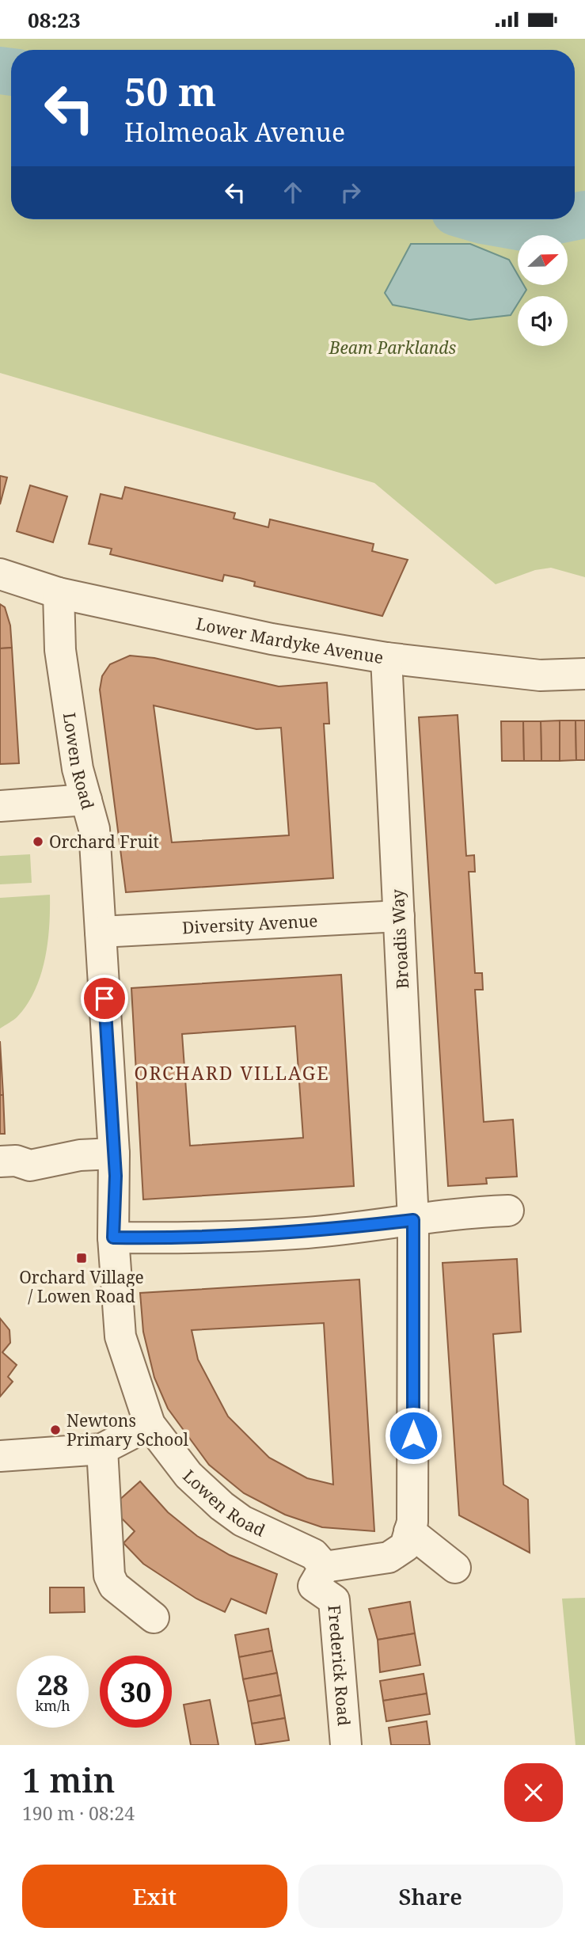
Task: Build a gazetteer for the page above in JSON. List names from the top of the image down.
{
  "streets": {
    "street": [
      "Lower Mardyke Avenue",
      "Lowen Road",
      "Diversity Avenue",
      "Broadis Way",
      "Frederick Road"
    ]
  },
  "crossings": [
    ["Lower Mardyke Avenue", "Lowen Road"],
    ["Lower Mardyke Avenue", "Broadis Way"],
    ["Lowen Road", "Diversity Avenue"],
    ["Lowen Road", "Frederick Road"],
    ["Diversity Avenue", "Broadis Way"]
  ],
  "districts": ["ORCHARD VILLAGE"],
  "parks": ["Beam Parklands"],
  "places": {
    "other": ["Orchard Fruit", "Newtons Primary School"],
    "transit": ["Orchard Village / Lowen Road"]
  },
  "north": "right",
  "page": {
    "status": "08:23",
    "turn": ["50 m", "Holmeoak Avenue"],
    "speed": "28 km/h",
    "limit": "30",
    "heading": ["1 min", "190 m · 08:24"],
    "buttons": ["Exit", "Share"]
  }
}
